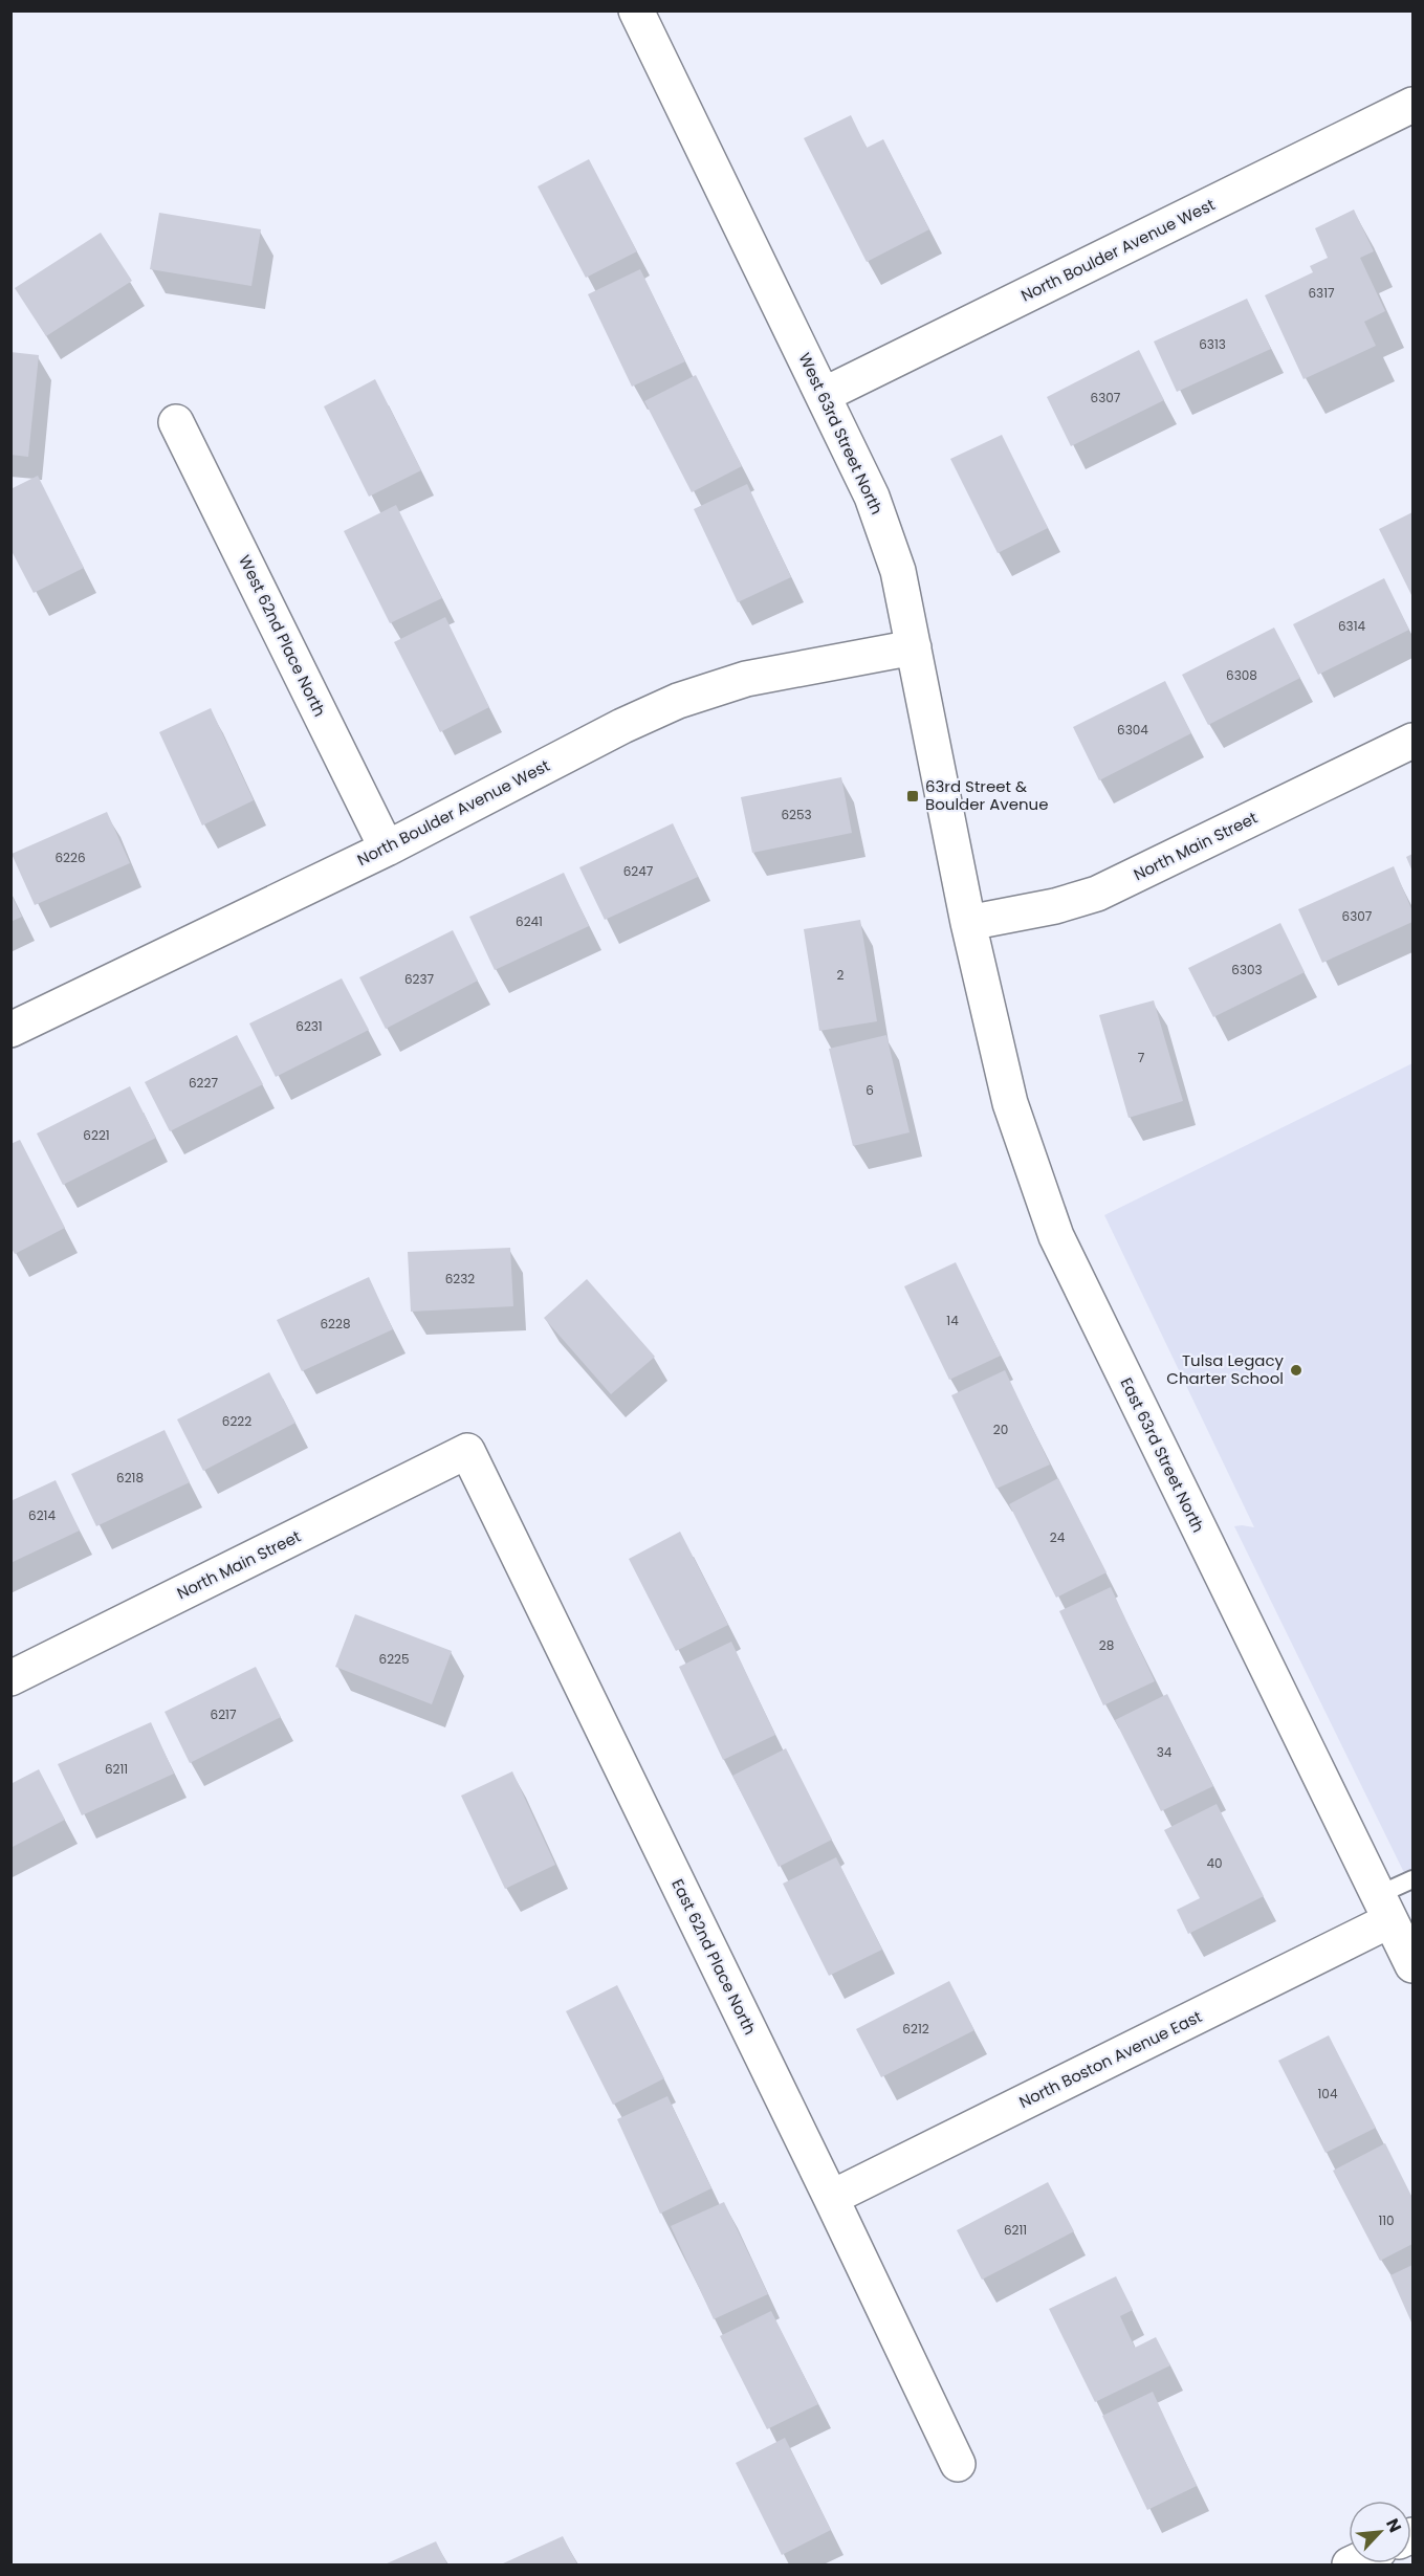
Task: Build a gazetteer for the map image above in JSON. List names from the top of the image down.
{
  "streets": {
    "street": [
      "North Boulder Avenue West",
      "West 63rd Street North",
      "West 62nd Place North",
      "North Main Street",
      "East 63rd Street North",
      "East 62nd Place North",
      "North Boston Avenue East"
    ]
  },
  "crossings": [
    ["North Boulder Avenue West", "West 63rd Street North"],
    ["North Boulder Avenue West", "West 62nd Place North"],
    ["West 63rd Street North", "North Main Street"],
    ["West 63rd Street North", "East 63rd Street North"],
    ["North Main Street", "East 63rd Street North"],
    ["North Main Street", "East 62nd Place North"],
    ["East 63rd Street North", "North Boston Avenue East"],
    ["East 62nd Place North", "North Boston Avenue East"]
  ],
  "places": {
    "transit": ["63rd Street & Boulder Avenue"],
    "other": ["Tulsa Legacy Charter School"]
  },
  "house_numbers": [
    "6317",
    "6313",
    "6307",
    "6314",
    "6308",
    "6304",
    "6253",
    "6226",
    "6247",
    "6307",
    "6241",
    "6303",
    "2",
    "6237",
    "6231",
    "7",
    "6227",
    "6",
    "6221",
    "6232",
    "14",
    "6228",
    "6222",
    "20",
    "6218",
    "6214",
    "24",
    "28",
    "6225",
    "6217",
    "34",
    "6211",
    "40",
    "6212",
    "104",
    "110",
    "6211"
  ],
  "north": "top right"
}
